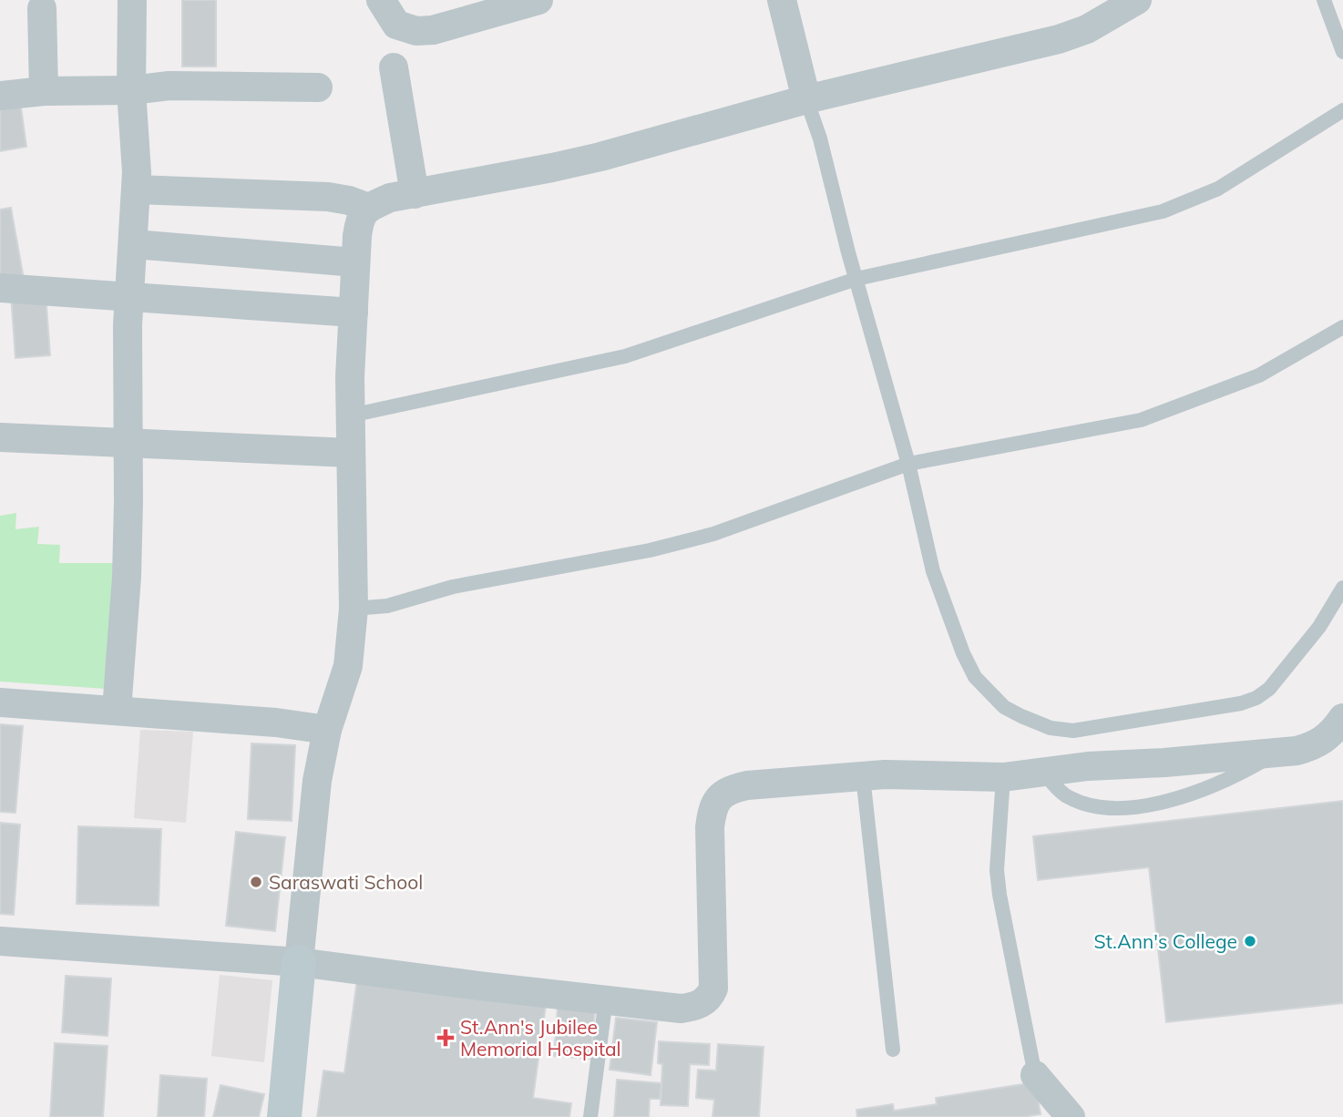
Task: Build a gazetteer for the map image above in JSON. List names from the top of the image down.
{
  "places": {
    "other": ["Saraswati School", "St.Ann's College"],
    "health": ["St.Ann's Jubilee Memorial Hospital"]
  }
}
